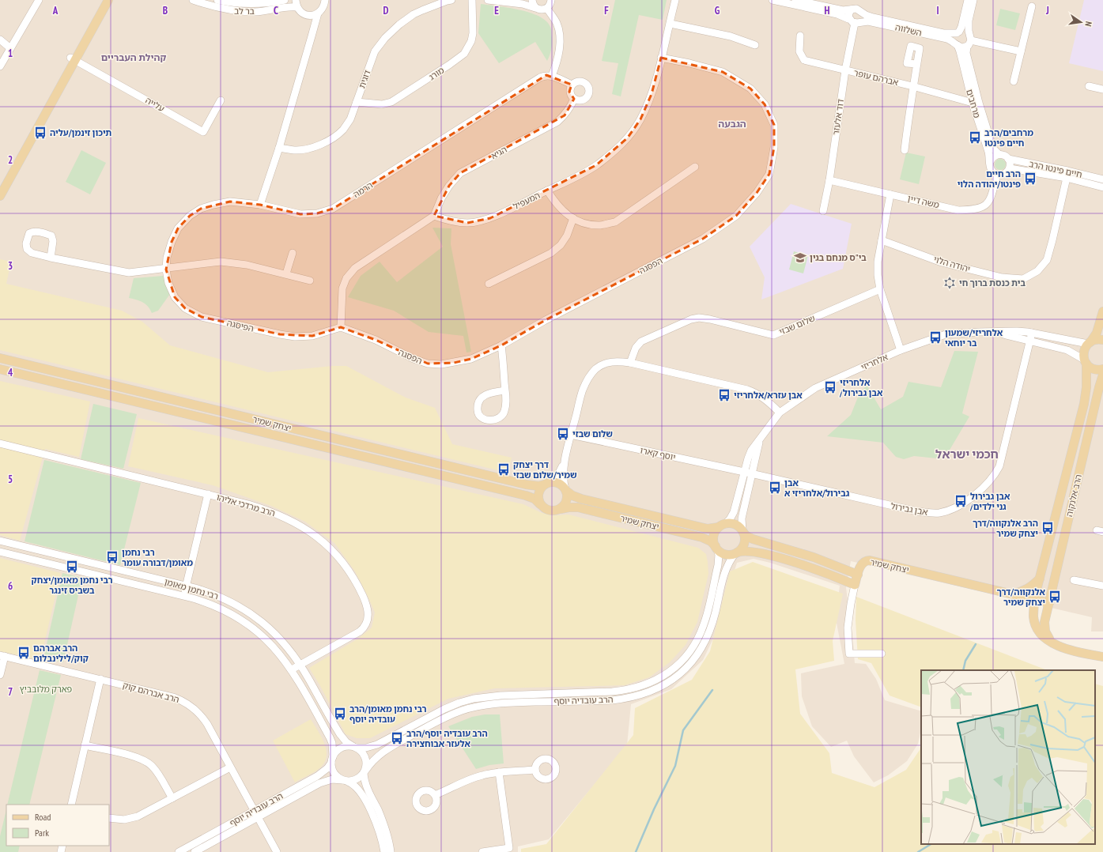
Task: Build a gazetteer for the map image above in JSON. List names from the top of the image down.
{
  "streets": {
    "main road": ["יצחק שמיר", "הרב אלנקוה"],
    "street": [
      "בר לב",
      "השלווה",
      "מורג",
      "אברהם עופר",
      "דוגית",
      "מרחבים",
      "עלייה",
      "דוד אלעזר",
      "הגיא",
      "חיים פינטו הרב",
      "הרמה",
      "המעפיל",
      "משה דיין",
      "יהודה הלוי",
      "הפסגה",
      "שלום שבזי",
      "הפיסגה",
      "אלחריזי",
      "יוסף קארו",
      "הרב מרדכי אליהו",
      "אבן גבירול",
      "רבי נחמן מאומן",
      "הרב אברהם קוק",
      "הרב עובדיה יוסף"
    ]
  },
  "crossings": [
    ["השלווה", "מרחבים"],
    ["השלווה", "דוד אלעזר"],
    ["מורג", "דוגית"],
    ["אברהם עופר", "מרחבים"],
    ["אברהם עופר", "דוד אלעזר"],
    ["מרחבים", "חיים פינטו הרב"],
    ["מרחבים", "משה דיין"],
    ["דוד אלעזר", "משה דיין"],
    ["הגיא", "המעפיל"],
    ["חיים פינטו הרב", "משה דיין"],
    ["חיים פינטו הרב", "יהודה הלוי"],
    ["הרמה", "הפיסגה"],
    ["המעפיל", "הפסגה"],
    ["הפסגה", "הפיסגה"],
    ["אלחריזי", "יצחק שמיר"],
    ["אלחריזי", "יוסף קארו"],
    ["אלחריזי", "הרב אלנקוה"],
    ["אלחריזי", "אבן גבירול"],
    ["אלחריזי", "הרב עובדיה יוסף"],
    ["יצחק שמיר", "הרב עובדיה יוסף"],
    ["יוסף קארו", "אבן גבירול"],
    ["הרב מרדכי אליהו", "רבי נחמן מאומן"],
    ["רבי נחמן מאומן", "הרב עובדיה יוסף"],
    ["הרב אברהם קוק", "הרב עובדיה יוסף"]
  ],
  "districts": ["קהילת העבריים", "הגבעה", "חכמי ישראל"],
  "parks": ["פארק מלובביץ"],
  "places": {
    "bus stop": [
      "תיכון זינמן/עליה",
      "מרחבים/הרב חיים פינטו",
      "הרב חיים פינטו/יהודה הלוי",
      "אלחריזי/שמעון בר יוחאי",
      "אלחריזי /אבן גבירול",
      "אבן עזרא/אלחריזי",
      "שלום שבזי",
      "דרך יצחק שמיר/שלום שבזי",
      "אבן גבירול/אלחריזי א",
      "אבן גבירול /גני ילדים",
      "הרב אלנקווה/דרך יצחק שמיר",
      "רבי נחמן מאומן/דבורה עומר",
      "רבי נחמן מאומן/יצחק בשביס זינגר",
      "אלנקווה/דרך יצחק שמיר",
      "הרב אברהם קוק/לילינבלום",
      "רבי נחמן מאומן/הרב עובדיה יוסף",
      "הרב עובדיה יוסף/הרב אלעזר אבוחצירה"
    ],
    "school or university": ["בי\"ס מנחם בגין"],
    "synagogue": ["בית כנסת ברוך חי"]
  },
  "legend": ["Road", "Park"],
  "north": "right",
  "grid": {
    "columns": [
      "A",
      "B",
      "C",
      "D",
      "E",
      "F",
      "G",
      "H",
      "I",
      "J"
    ],
    "rows": [
      "1",
      "2",
      "3",
      "4",
      "5",
      "6",
      "7"
    ]
  }
}
